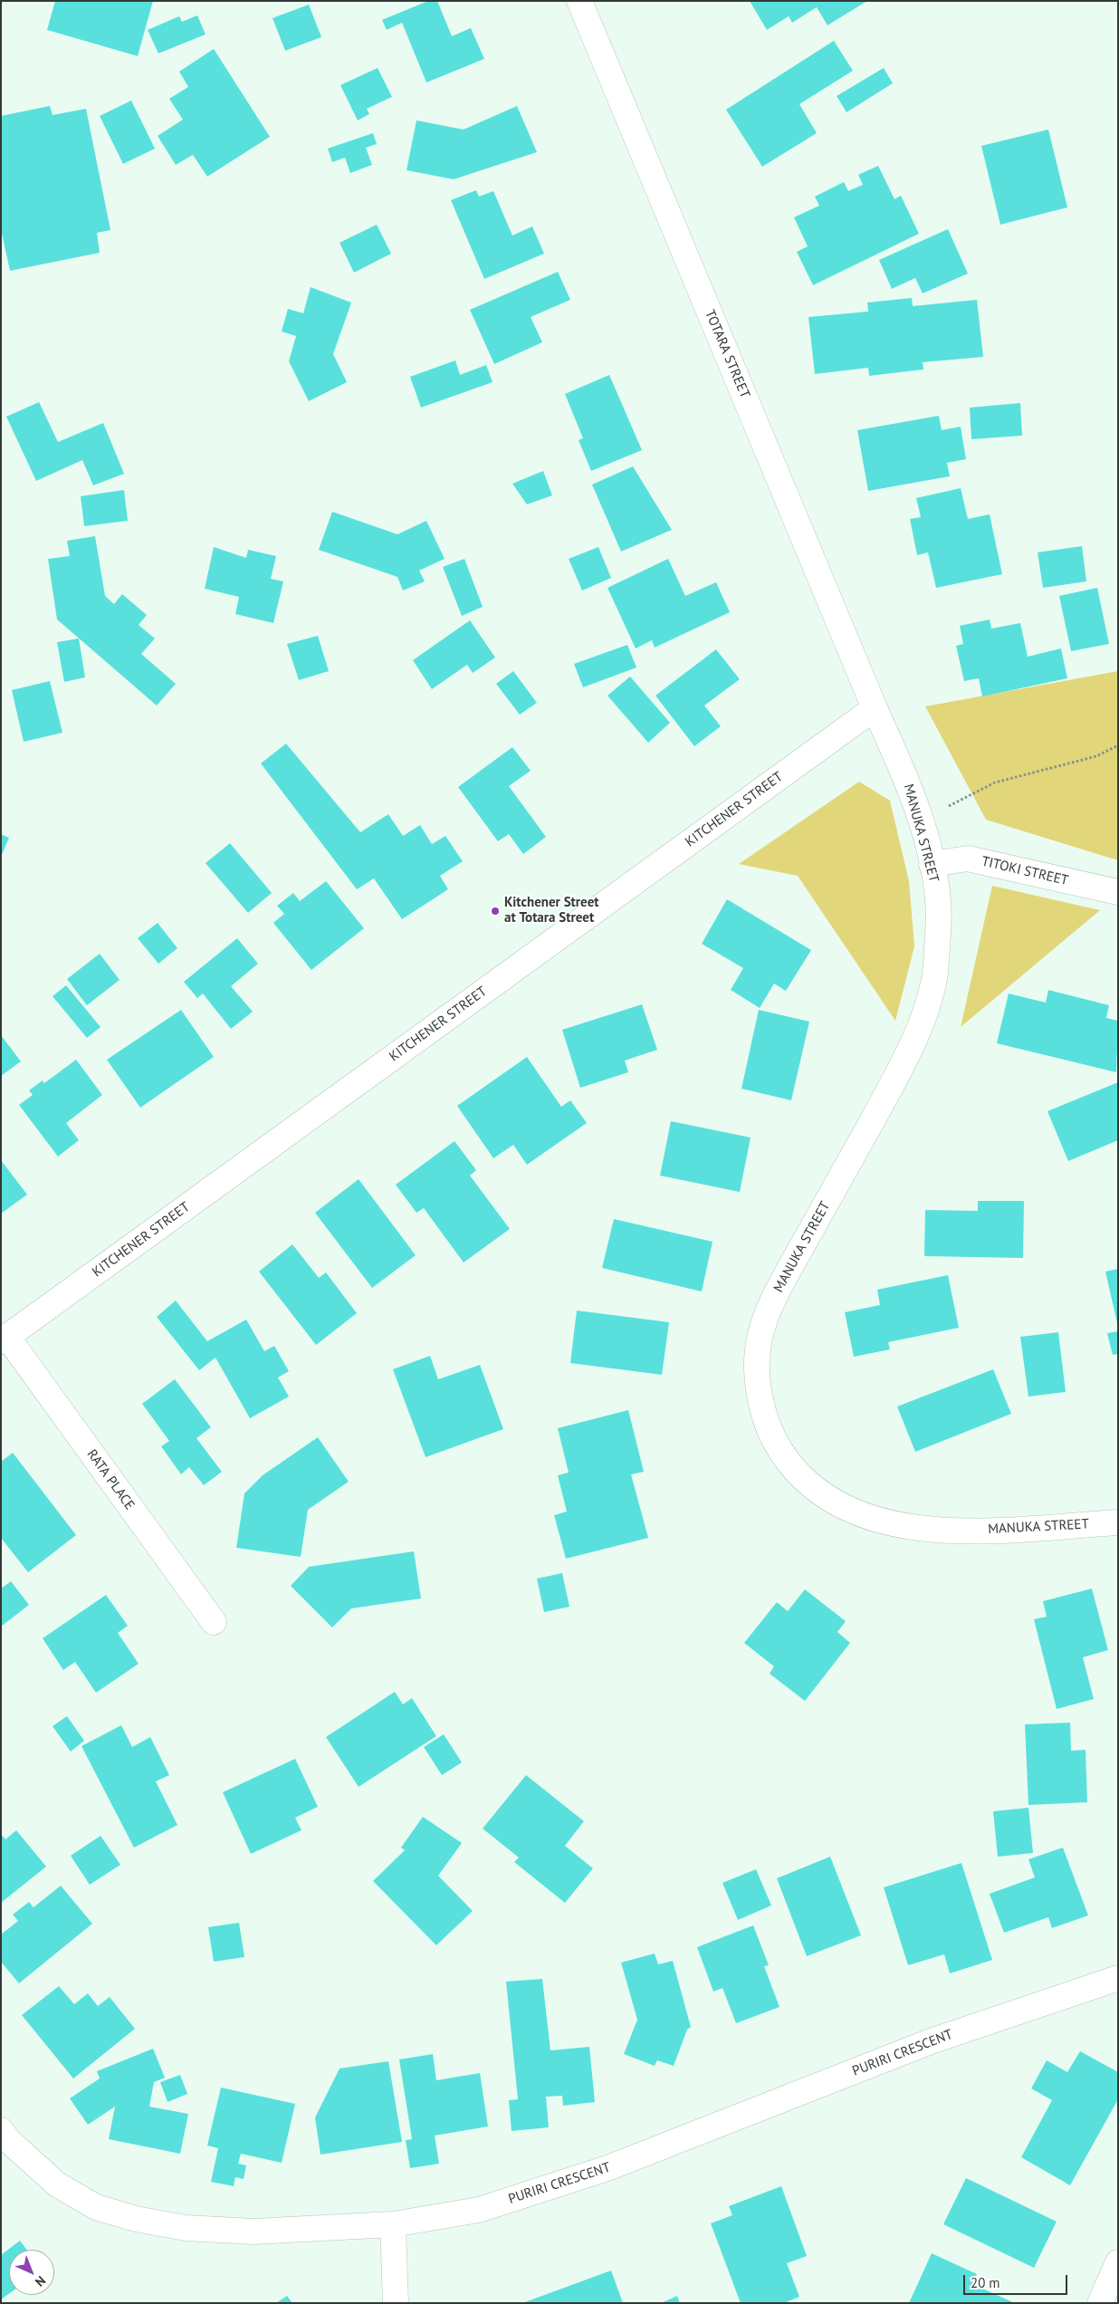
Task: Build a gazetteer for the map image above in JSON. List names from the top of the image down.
{
  "streets": {
    "street": [
      "TOTARA STREET",
      "KITCHENER STREET",
      "MANUKA STREET",
      "TITOKI STREET",
      "RATA PLACE",
      "PURIRI CRESCENT"
    ]
  },
  "crossings": [
    ["TOTARA STREET", "KITCHENER STREET"],
    ["TOTARA STREET", "MANUKA STREET"],
    ["KITCHENER STREET", "MANUKA STREET"],
    ["KITCHENER STREET", "RATA PLACE"],
    ["MANUKA STREET", "TITOKI STREET"]
  ],
  "places": ["Kitchener Street at Totara Street"],
  "scale_bar": "20 m",
  "north": "bottom right"
}
